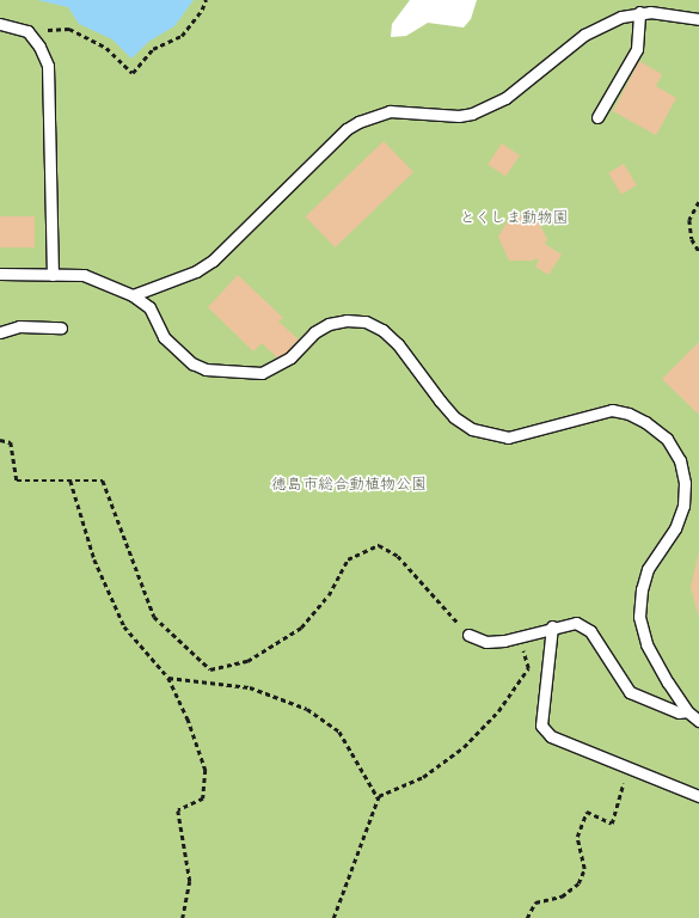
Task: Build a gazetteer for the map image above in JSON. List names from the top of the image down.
{
  "parks": ["とくしま動物園", "徳島市総合動植物公園"]
}
